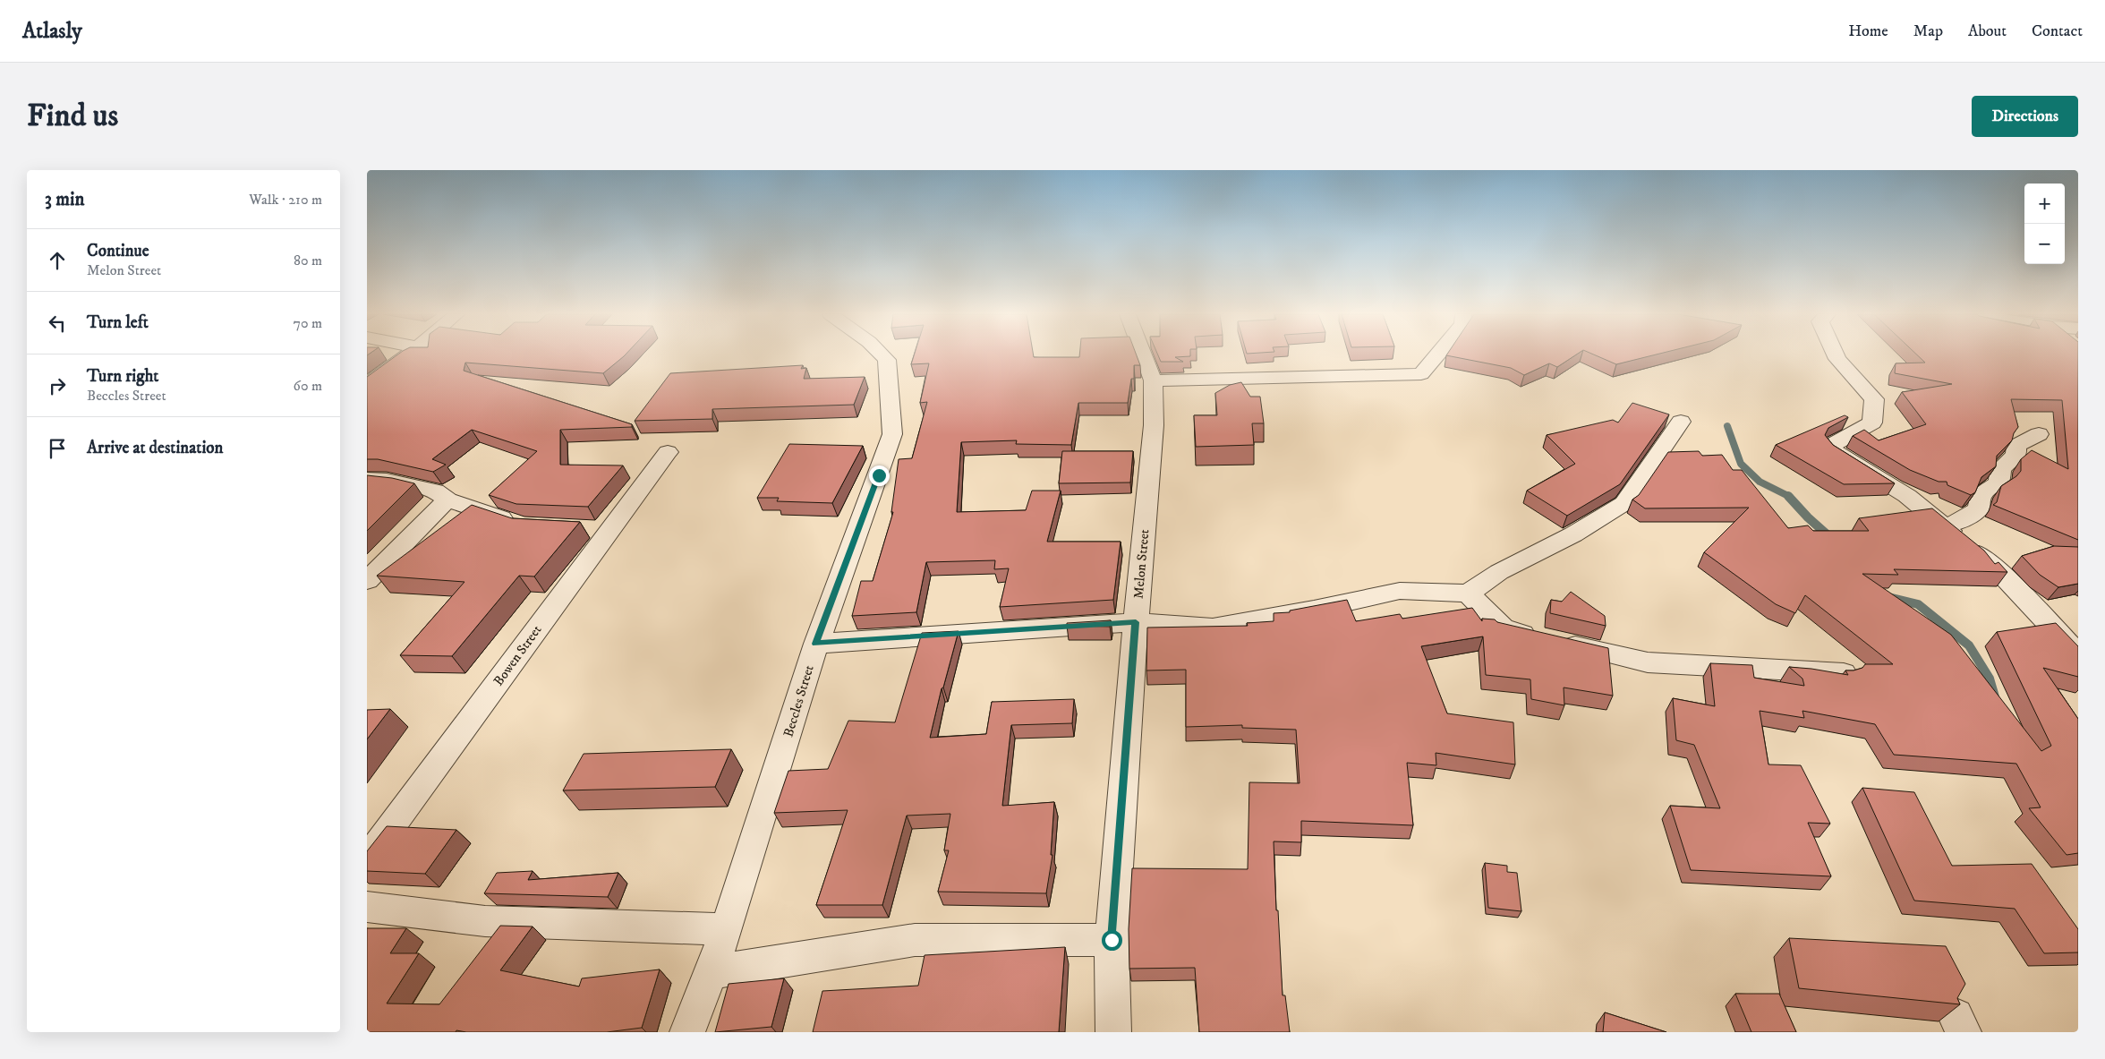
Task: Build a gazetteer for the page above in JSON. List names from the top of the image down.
{
  "streets": {
    "street": ["Melon Street", "Bowen Street", "Beccles Street"]
  },
  "page": {
    "header": "Atlasly",
    "nav": [
      "Home",
      "Map",
      "About",
      "Contact"
    ],
    "buttons": "Directions",
    "title": "Find us",
    "heading": ["3 min", "Walk · 210 m"],
    "map_buttons": ["+", "−"],
    "list": [
      ["Continue", "Melon Street", "80 m"],
      ["Turn left", "70 m"],
      ["Turn right", "Beccles Street", "60 m"],
      "Arrive at destination"
    ]
  }
}
